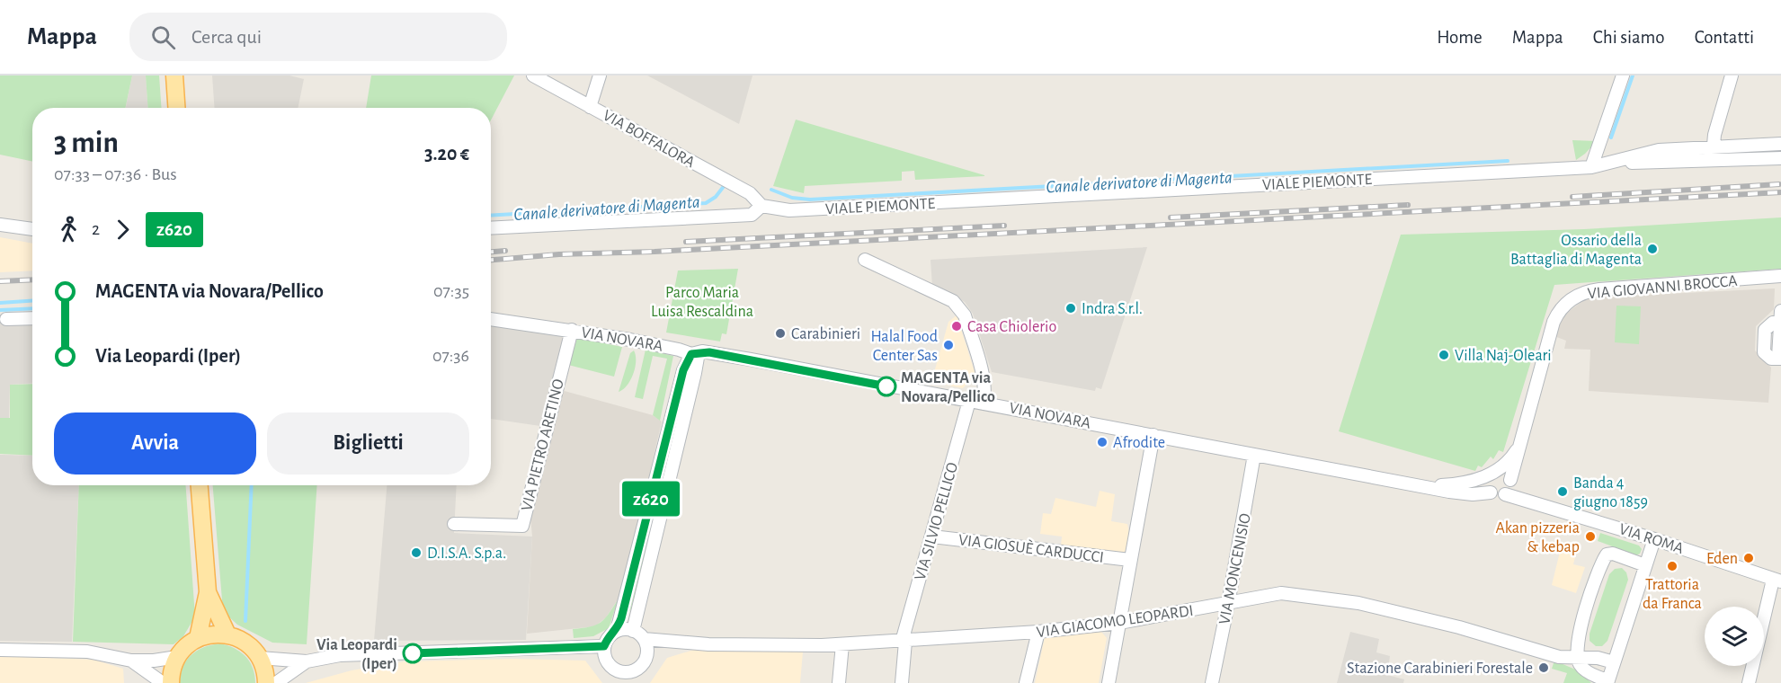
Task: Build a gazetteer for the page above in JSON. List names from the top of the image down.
{
  "streets": {
    "street": [
      "VIA BOFFALORA",
      "VIALE PIEMONTE",
      "VIA GIOVANNI BROCCA",
      "VIA NOVARA",
      "VIA PIETRO ARETINO",
      "VIA SILVIO PELLICO",
      "VIA ROMA",
      "VIA GIOSUÈ CARDUCCI",
      "VIA MONCENISIO",
      "VIA GIACOMO LEOPARDI"
    ]
  },
  "crossings": [
    ["VIA BOFFALORA", "VIALE PIEMONTE"],
    ["VIA GIOVANNI BROCCA", "VIA NOVARA"],
    ["VIA GIOVANNI BROCCA", "VIA ROMA"],
    ["VIA NOVARA", "VIA PIETRO ARETINO"],
    ["VIA NOVARA", "VIA SILVIO PELLICO"],
    ["VIA NOVARA", "VIA ROMA"],
    ["VIA NOVARA", "VIA MONCENISIO"],
    ["VIA SILVIO PELLICO", "VIA GIOSUÈ CARDUCCI"],
    ["VIA SILVIO PELLICO", "VIA GIACOMO LEOPARDI"],
    ["VIA MONCENISIO", "VIA GIACOMO LEOPARDI"]
  ],
  "water": ["Canale derivatore di Magenta"],
  "parks": ["Parco Maria Luisa Rescaldina"],
  "places": [
    "Ossario della Battaglia di Magenta",
    "Indra S.r.l.",
    "Casa Chiolerio",
    "Carabinieri",
    "Halal Food Center Sas",
    "Villa Naj-Oleari",
    "MAGENTA via Novara/Pellico",
    "Afrodite",
    "Banda 4 giugno 1859",
    "Akan pizzeria & kebap",
    "D.I.S.A. S.p.a.",
    "Eden",
    "Trattoria da Franca",
    "Via Leopardi (Iper)",
    "Stazione Carabinieri Forestale"
  ],
  "lines": ["bus line z620"],
  "page": {
    "header": "Mappa",
    "search": "Cerca qui",
    "nav": [
      "Home",
      "Mappa",
      "Chi siamo",
      "Contatti"
    ],
    "on_map": "z620",
    "heading": ["3 min", "07:33 – 07:36 · Bus", "3.20 €"],
    "legs": ["2", "z620"],
    "list": [
      {
        "name": "MAGENTA via Novara/Pellico",
        "value": "07:35"
      },
      {
        "name": "Via Leopardi (Iper)",
        "value": "07:36"
      }
    ],
    "buttons": ["Avvia", "Biglietti"]
  }
}
